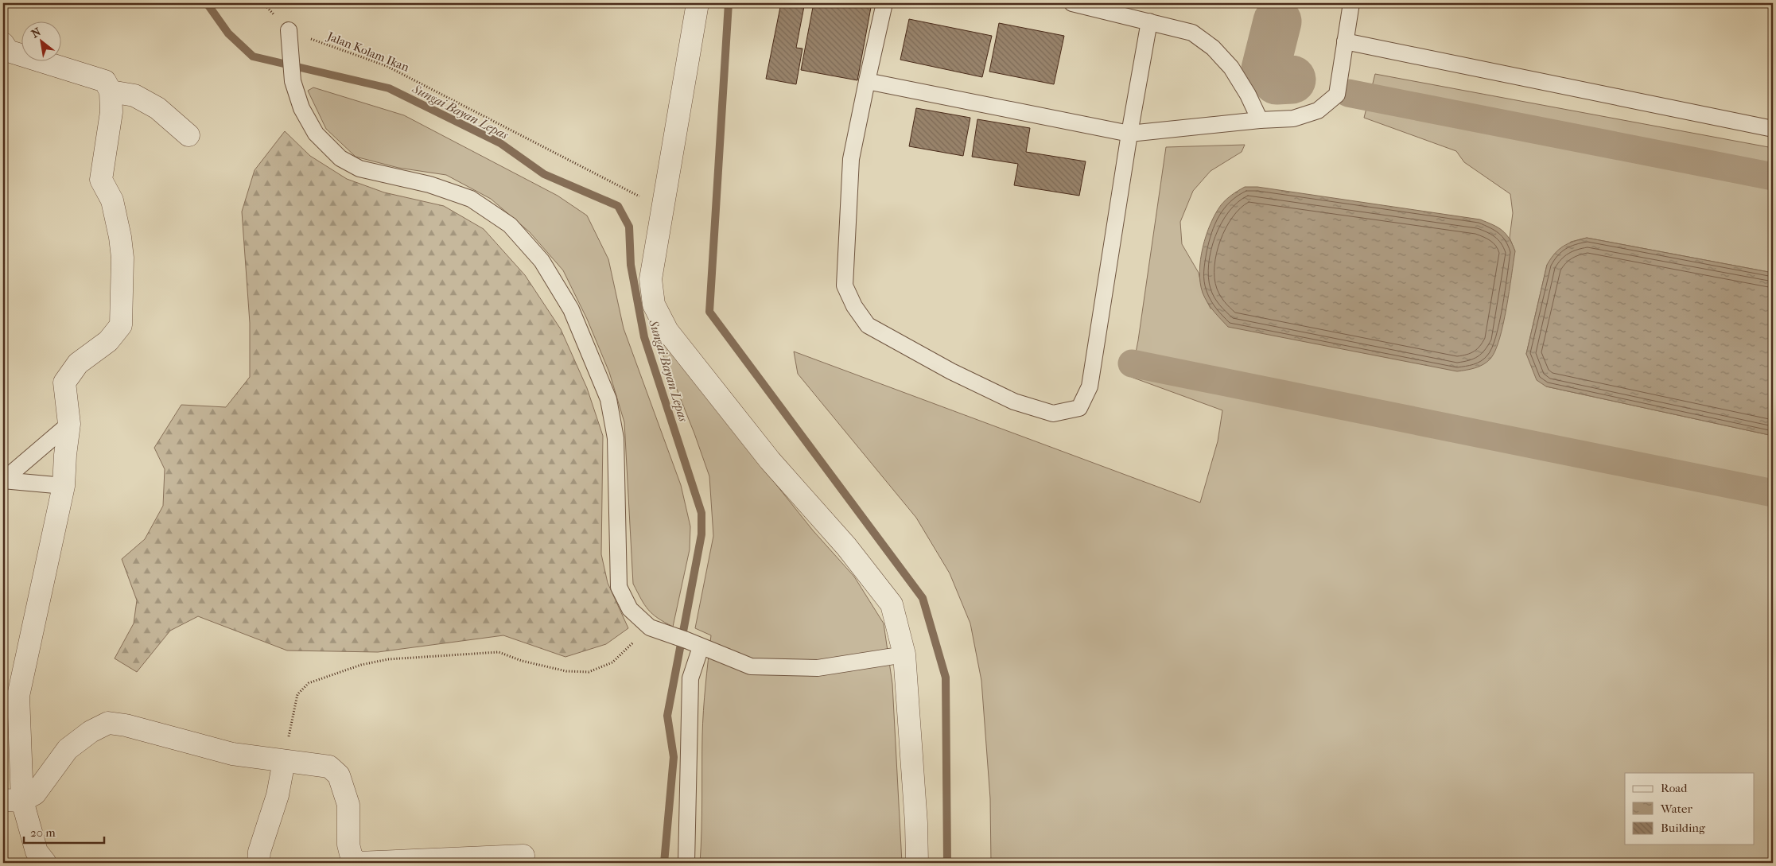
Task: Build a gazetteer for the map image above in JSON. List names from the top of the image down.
{
  "streets": {
    "path": ["Jalan Kolam Ikan"]
  },
  "water": ["Sungai Bayan Lepas"],
  "legend": ["Road", "Water", "Building"],
  "scale_bar": "20 m",
  "north": "top left"
}
